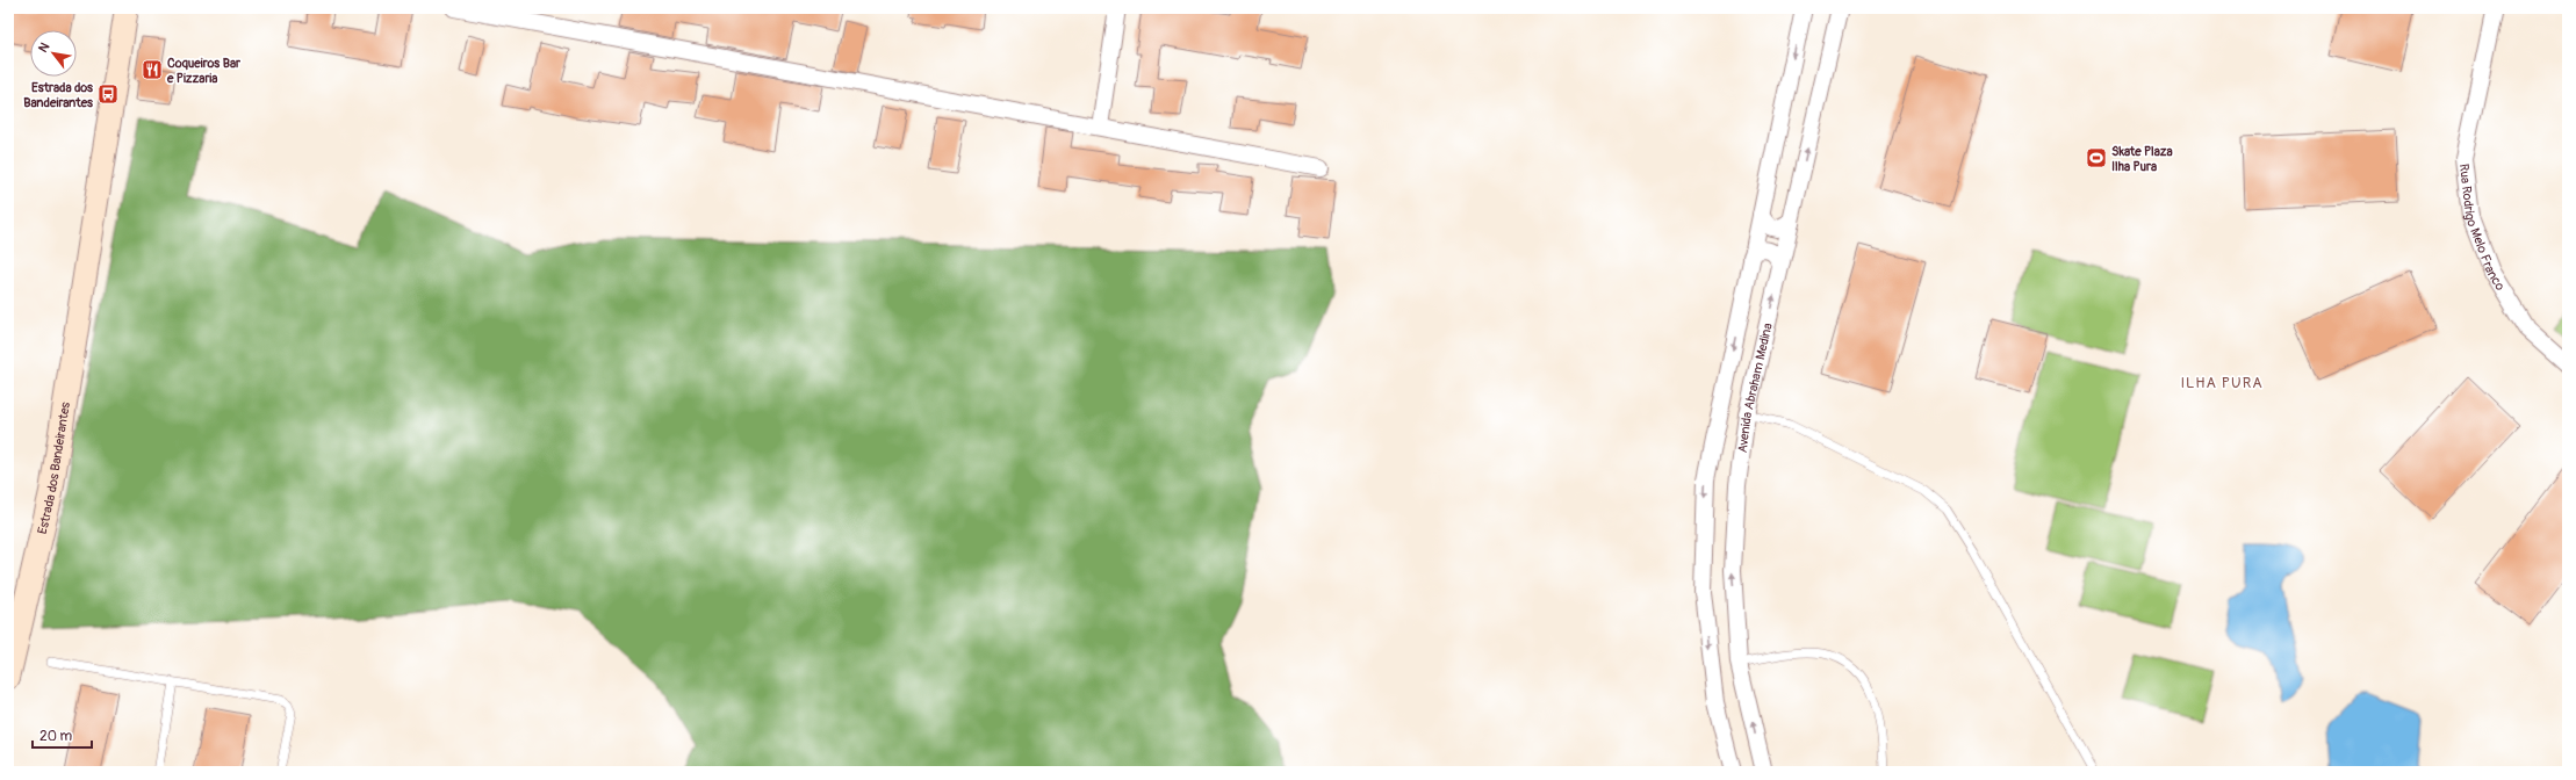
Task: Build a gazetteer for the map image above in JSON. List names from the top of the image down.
{
  "streets": {
    "main road": ["Estrada dos Bandeirantes"],
    "street": ["Rua Rodrigo Melo Franco", "Avenida Abraham Medina"]
  },
  "districts": ["ILHA PURA"],
  "places": {
    "restaurant": ["Coqueiros Bar e Pizzaria"],
    "bus stop": ["Estrada dos Bandeirantes"],
    "sports": ["Skate Plaza Ilha Pura"]
  },
  "scale_bar": "20 m",
  "north": "top left"
}
